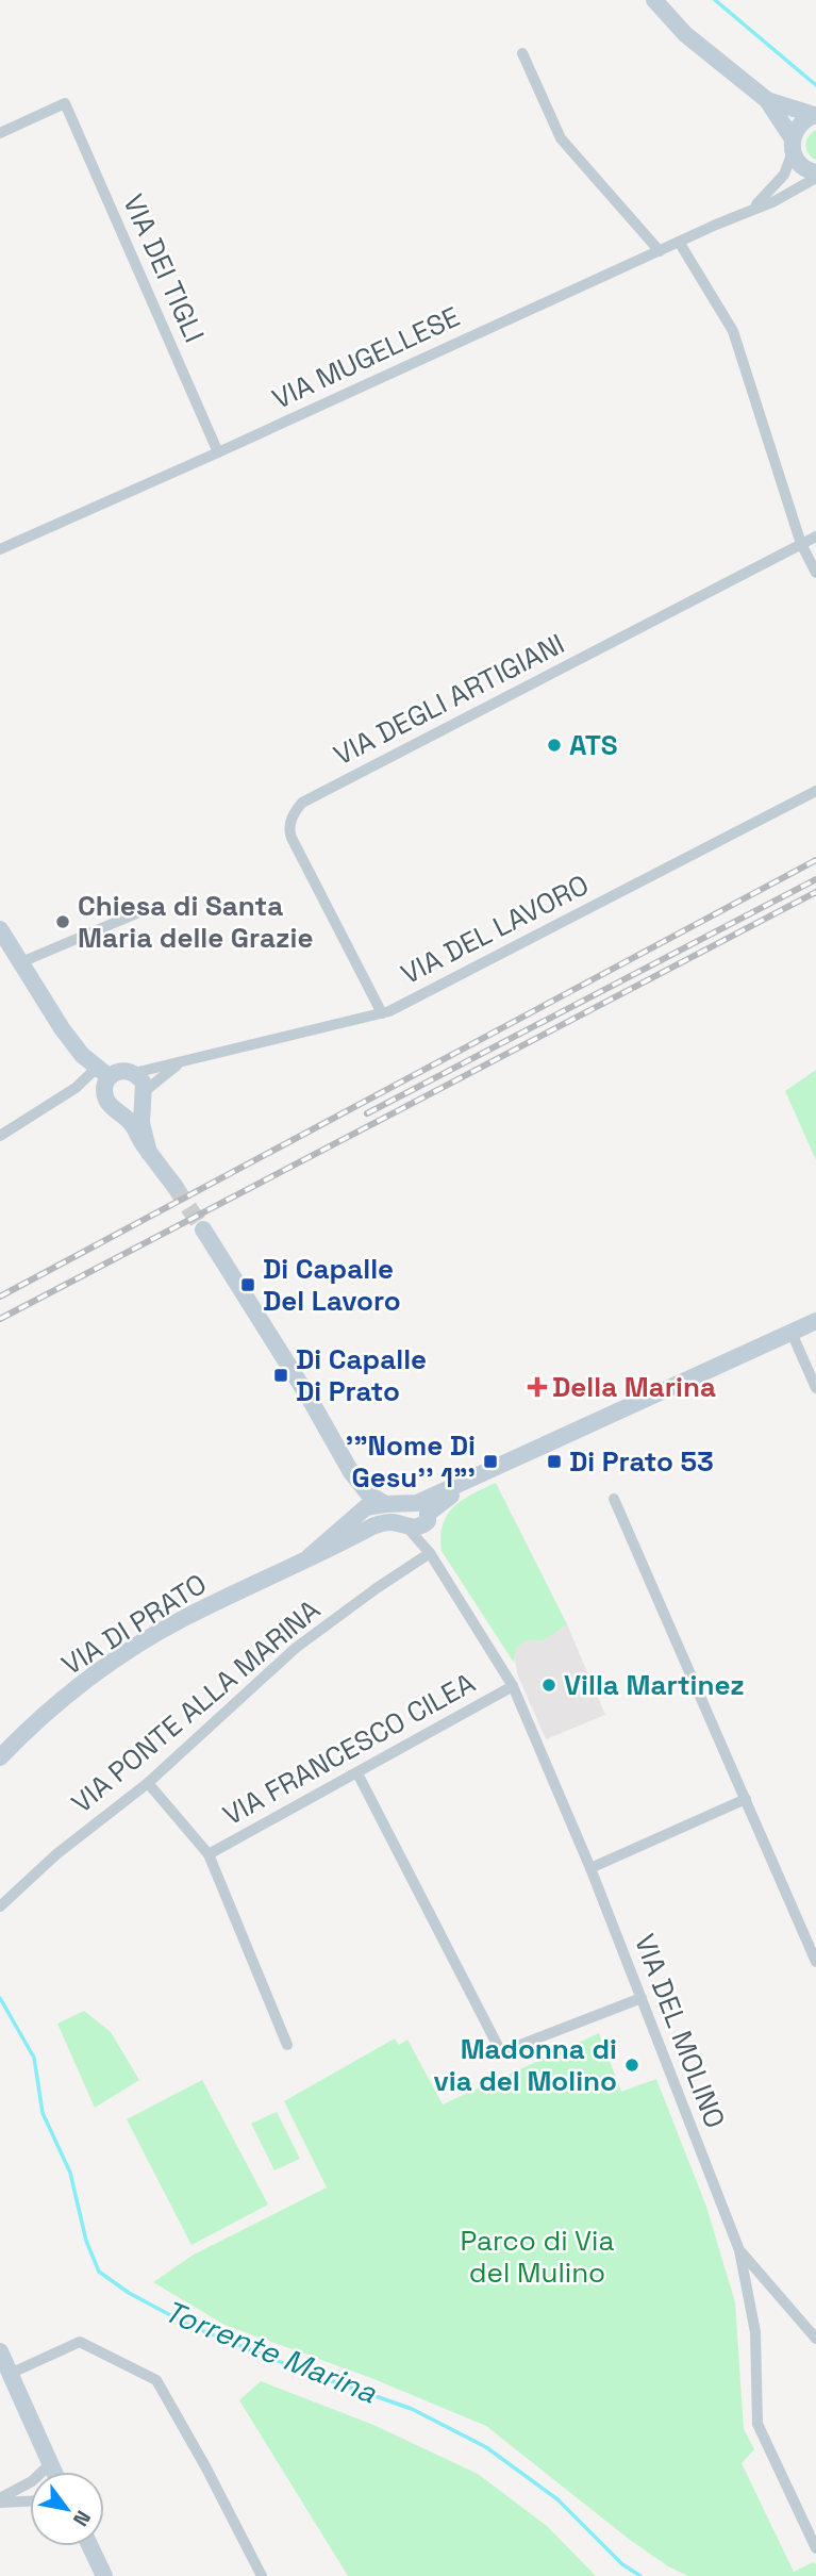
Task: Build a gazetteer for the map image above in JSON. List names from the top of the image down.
{
  "streets": {
    "main road": ["VIA DI PRATO"],
    "street": [
      "VIA DEI TIGLI",
      "VIA MUGELLESE",
      "VIA DEGLI ARTIGIANI",
      "VIA DEL LAVORO",
      "VIA PONTE ALLA MARINA",
      "VIA FRANCESCO CILEA",
      "VIA DEL MOLINO"
    ]
  },
  "crossings": [
    ["VIA DEI TIGLI", "VIA MUGELLESE"],
    ["VIA DEGLI ARTIGIANI", "VIA DEL LAVORO"],
    ["VIA DI PRATO", "VIA DEL MOLINO"],
    ["VIA PONTE ALLA MARINA", "VIA DEL MOLINO"],
    ["VIA FRANCESCO CILEA", "VIA DEL MOLINO"]
  ],
  "water": ["Torrente Marina"],
  "parks": ["Parco di Via del Mulino"],
  "places": {
    "other": [
      "ATS",
      "Chiesa di Santa Maria delle Grazie",
      "Villa Martinez",
      "Madonna di via del Molino"
    ],
    "transit": [
      "Di Capalle Del Lavoro",
      "Di Capalle Di Prato",
      "'\"Nome Di Gesu'' 1\"'",
      "Di Prato 53"
    ],
    "health": ["Della Marina"]
  },
  "north": "bottom right"
}
